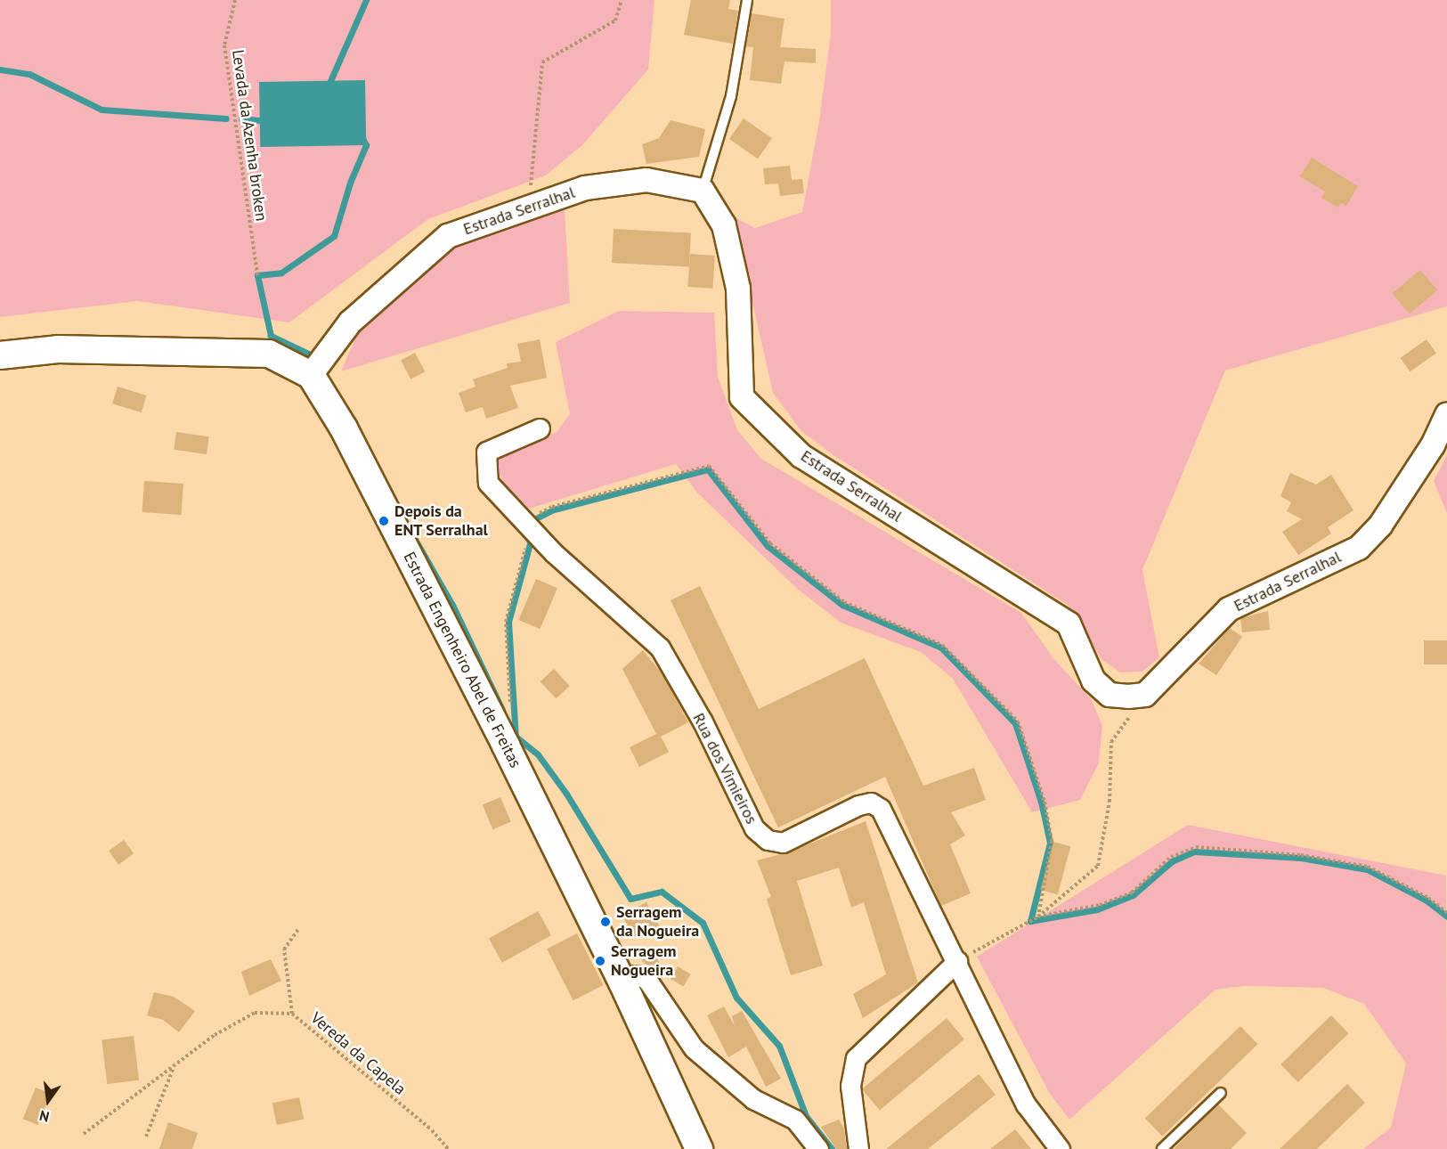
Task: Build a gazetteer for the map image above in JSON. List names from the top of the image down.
{
  "streets": {
    "main road": ["Estrada Engenheiro Abel de Freitas"],
    "street": ["Estrada Serralhal", "Rua dos Vimieiros"],
    "path": ["Levada da Azenha broken", "Vereda da Capela"]
  },
  "crossings": [
    ["Estrada Serralhal", "Estrada Engenheiro Abel de Freitas"]
  ],
  "places": ["Depois da ENT Serralhal", "Serragem da Nogueira", "Serragem Nogueira"],
  "north": "bottom"
}
